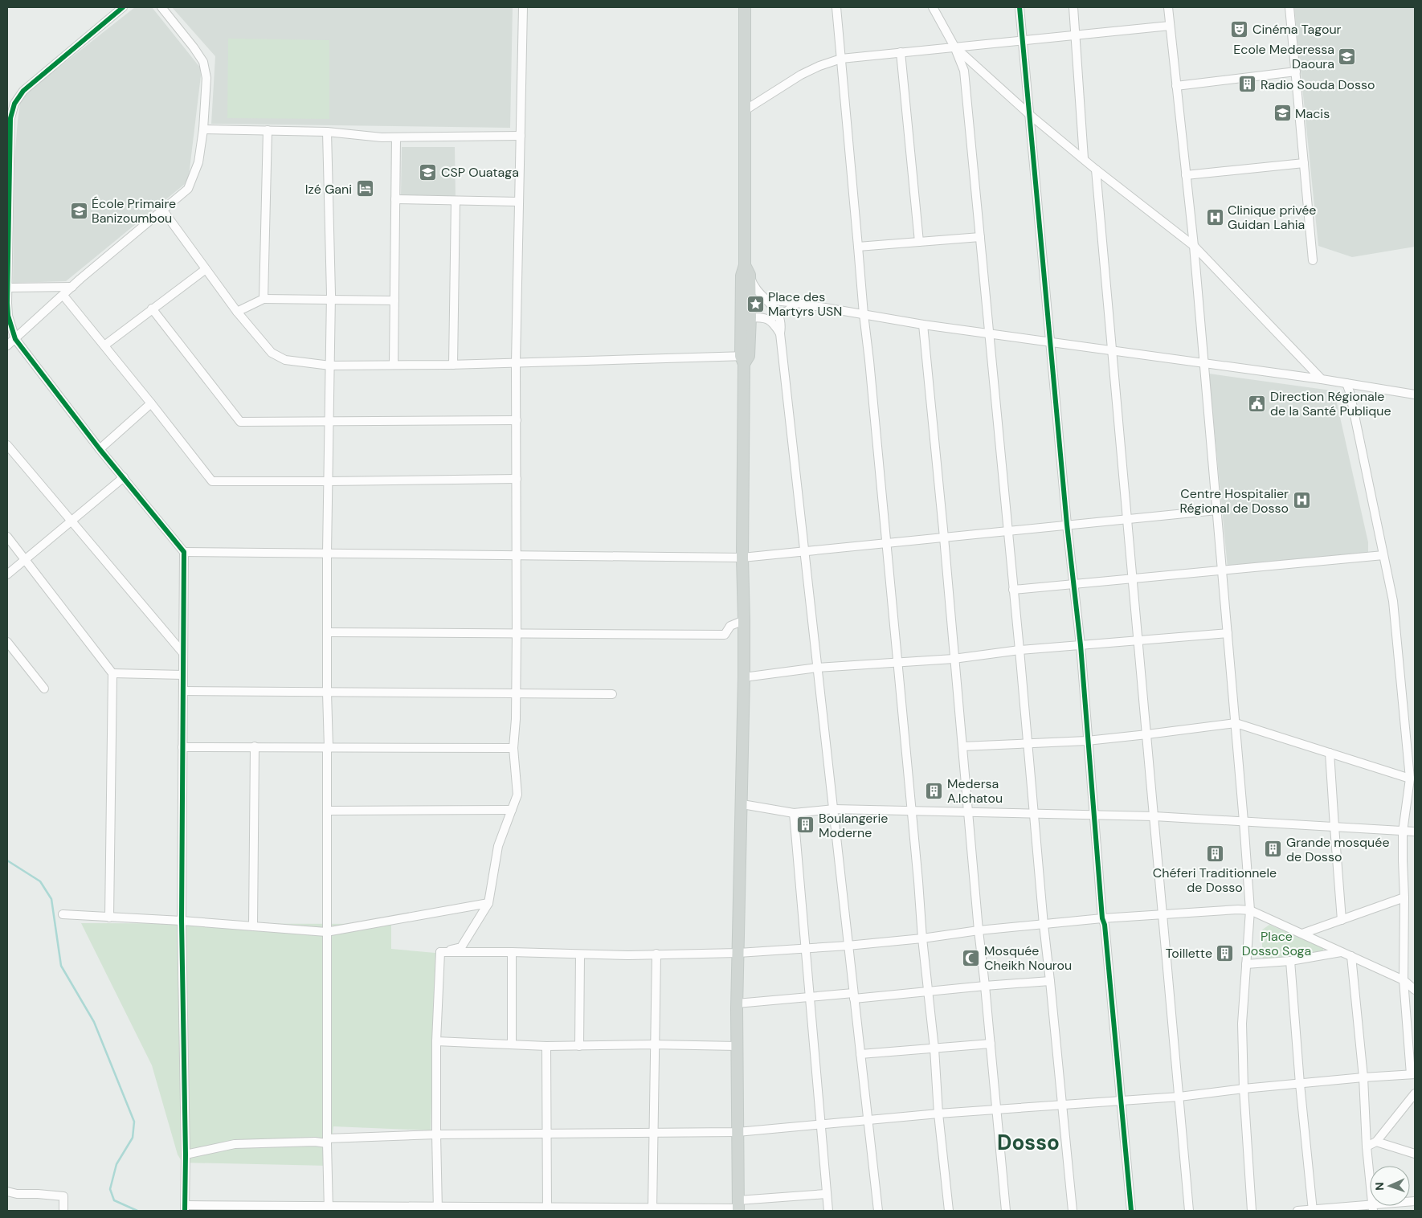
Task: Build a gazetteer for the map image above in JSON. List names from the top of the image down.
{
  "districts": ["Dosso"],
  "parks": ["Place Dosso Soga"],
  "places": {
    "theatre": ["Cinéma Tagour"],
    "school or university": [
      "Ecole Mederessa Daoura",
      "Macis",
      "CSP Ouataga",
      "École Primaire Banizoumbou"
    ],
    "building": [
      "Radio Souda Dosso",
      "Medersa A.Ichatou",
      "Boulangerie Moderne",
      "Grande mosquée de Dosso",
      "Chéferi Traditionnele de Dosso",
      "Toillette"
    ],
    "hotel": ["Izé Gani"],
    "hospital": ["Clinique privée Guidan Lahia", "Centre Hospitalier Régional de Dosso"],
    "place": ["Place des Martyrs USN"],
    "public building": ["Direction Régionale de la Santé Publique"],
    "mosque": ["Mosquée Cheikh Nourou"]
  },
  "north": "left"
}
